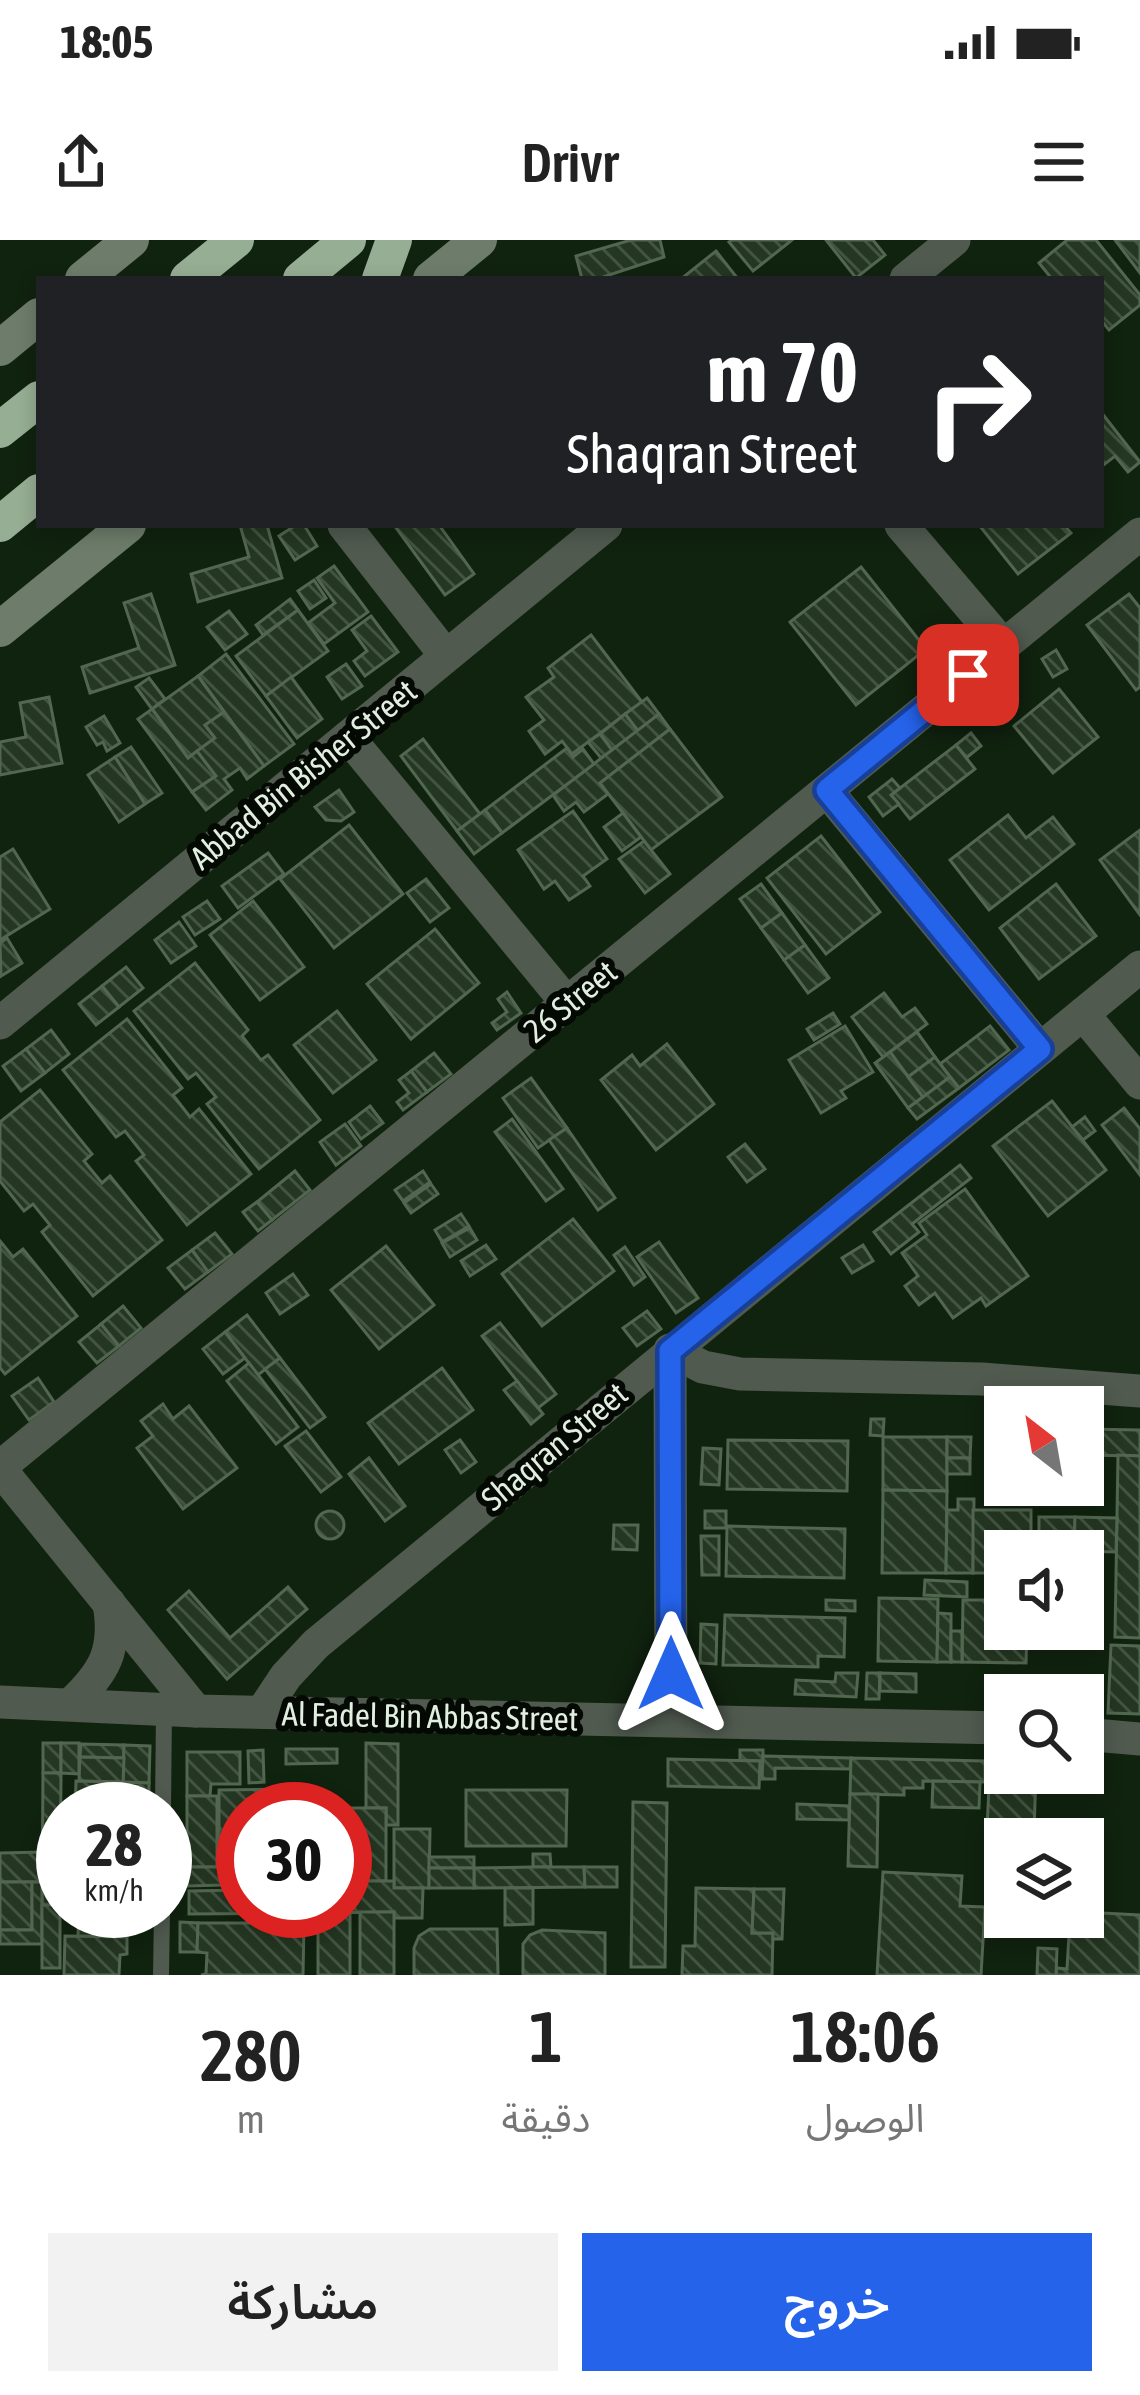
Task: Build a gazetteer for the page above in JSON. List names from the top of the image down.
{
  "streets": {
    "street": [
      "Abbad Bin Bisher Street",
      "26 Street",
      "Shaqran Street",
      "Al Fadel Bin Abbas Street"
    ]
  },
  "crossings": [
    ["Shaqran Street", "Al Fadel Bin Abbas Street"]
  ],
  "north": "top left",
  "page": {
    "status": "18:05",
    "header": "Drivr",
    "turn": ["70 m", "Shaqran Street"],
    "speed": "28 km/h",
    "limit": "30",
    "eta": [
      "18:06",
      "الوصول",
      "1",
      "دقيقة",
      "280",
      "m"
    ],
    "buttons": ["خروج", "مشاركة"]
  }
}
